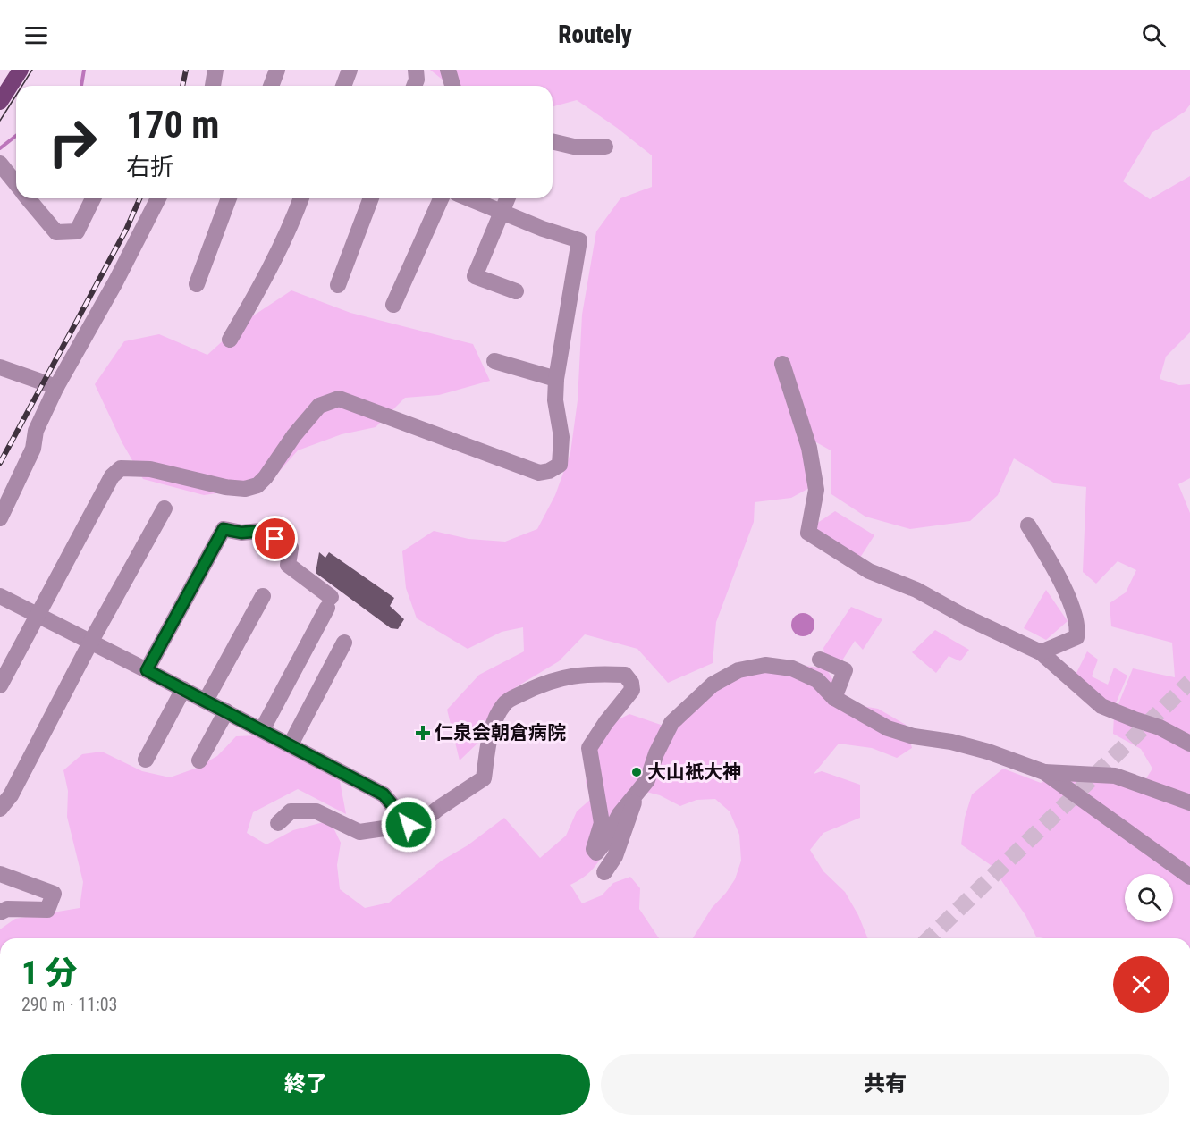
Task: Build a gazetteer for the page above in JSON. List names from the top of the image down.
{
  "places": {
    "health": ["仁泉会朝倉病院"],
    "other": ["大山衹大神"]
  },
  "page": {
    "header": "Routely",
    "turn": ["170 m", "右折"],
    "heading": ["1 分", "290 m · 11:03"],
    "buttons": ["終了", "共有"]
  }
}
